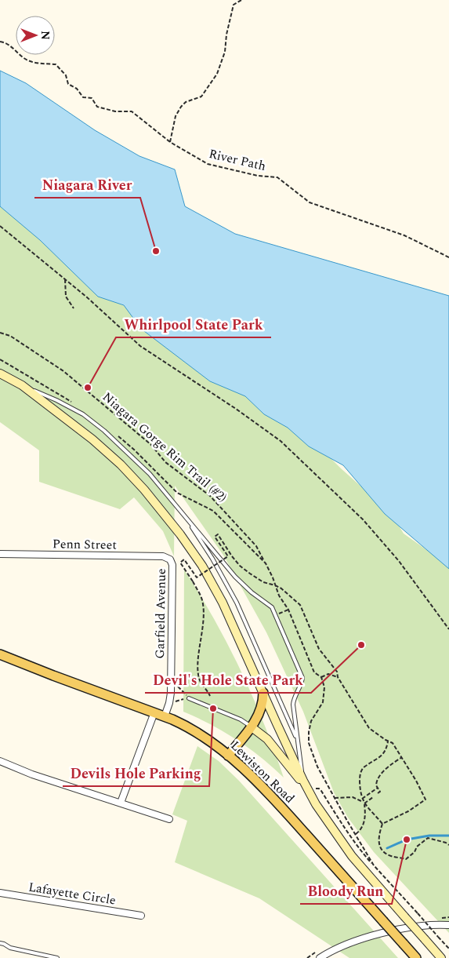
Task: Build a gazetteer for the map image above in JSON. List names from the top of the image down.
{
  "streets": {
    "main road": ["Lewiston Road"],
    "street": ["Penn Street", "Garfield Avenue", "Lafayette Circle"],
    "path": ["River Path", "Niagara Gorge Rim Trail (#2)"]
  },
  "crossings": [
    ["Penn Street", "Garfield Avenue"],
    ["Garfield Avenue", "Lewiston Road"]
  ],
  "places": [
    "Niagara River",
    "Whirlpool State Park",
    "Devil's Hole State Park",
    "Devils Hole Parking",
    "Bloody Run"
  ],
  "north": "right"
}
